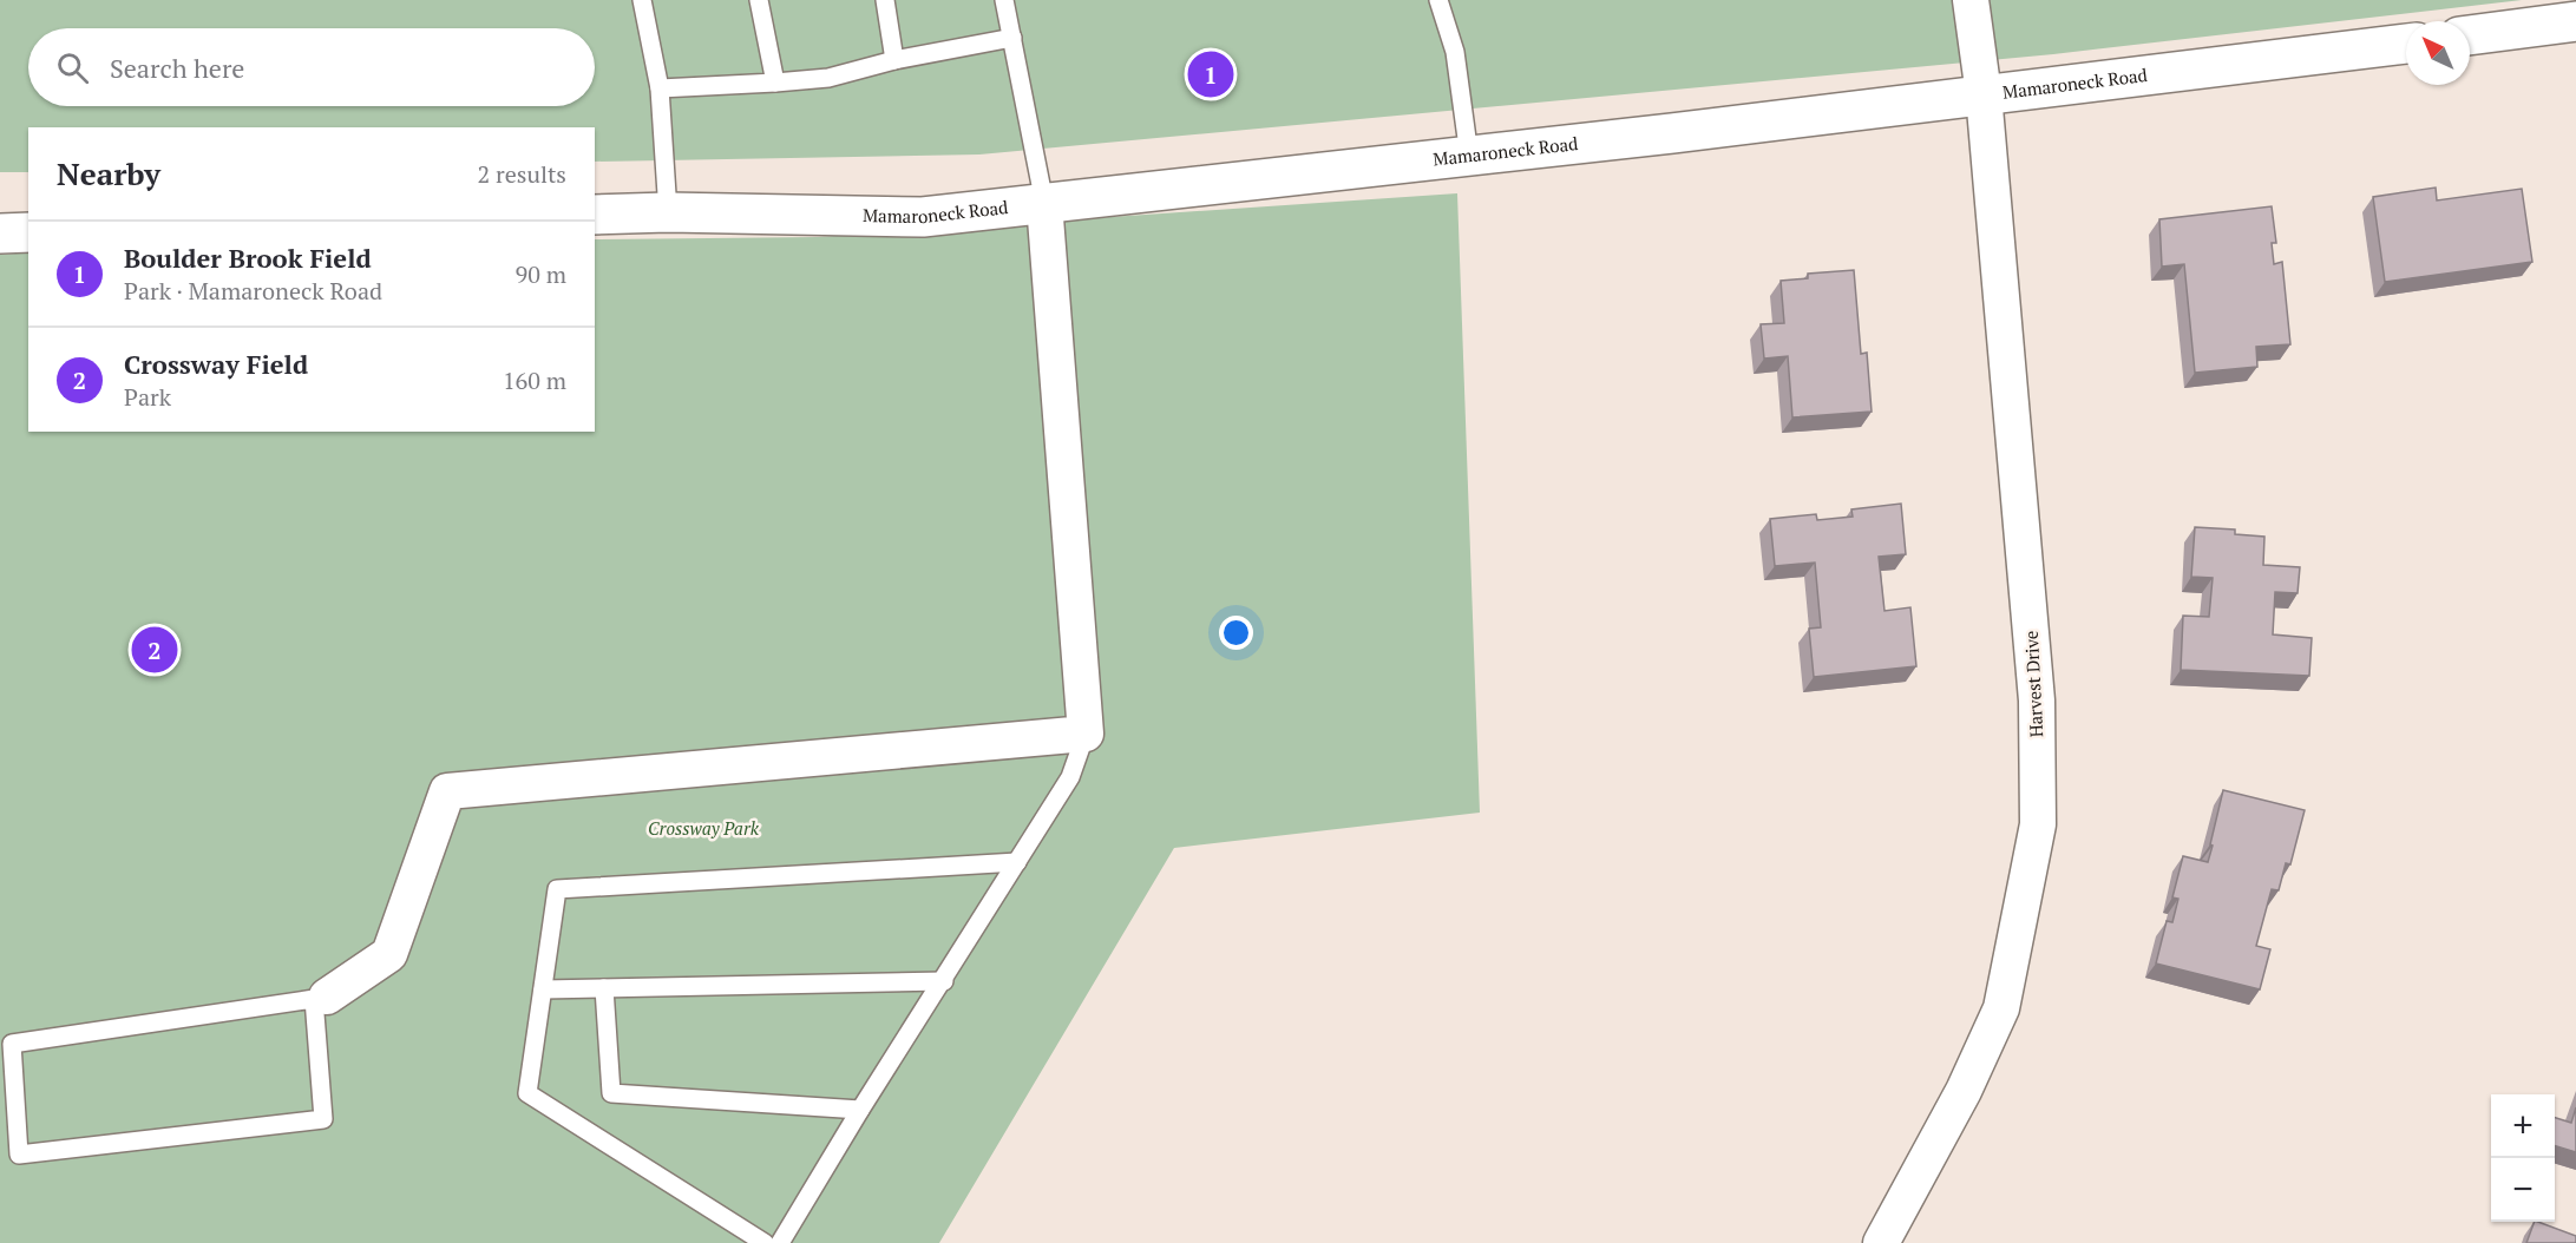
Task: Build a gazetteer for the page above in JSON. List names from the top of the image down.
{
  "streets": {
    "street": ["Mamaroneck Road", "Harvest Drive"]
  },
  "crossings": [
    ["Mamaroneck Road", "Harvest Drive"]
  ],
  "parks": ["Crossway Park"],
  "north": "top left",
  "page": {
    "search": "Search here",
    "pins": ["1", "2"],
    "heading": ["Nearby", "2 results"],
    "list": [
      {
        "mark": "1",
        "name": "Boulder Brook Field",
        "note": "Park · Mamaroneck Road",
        "value": "90 m"
      },
      {
        "mark": "2",
        "name": "Crossway Field",
        "note": "Park",
        "value": "160 m"
      }
    ],
    "map_buttons": ["+", "−"]
  }
}
